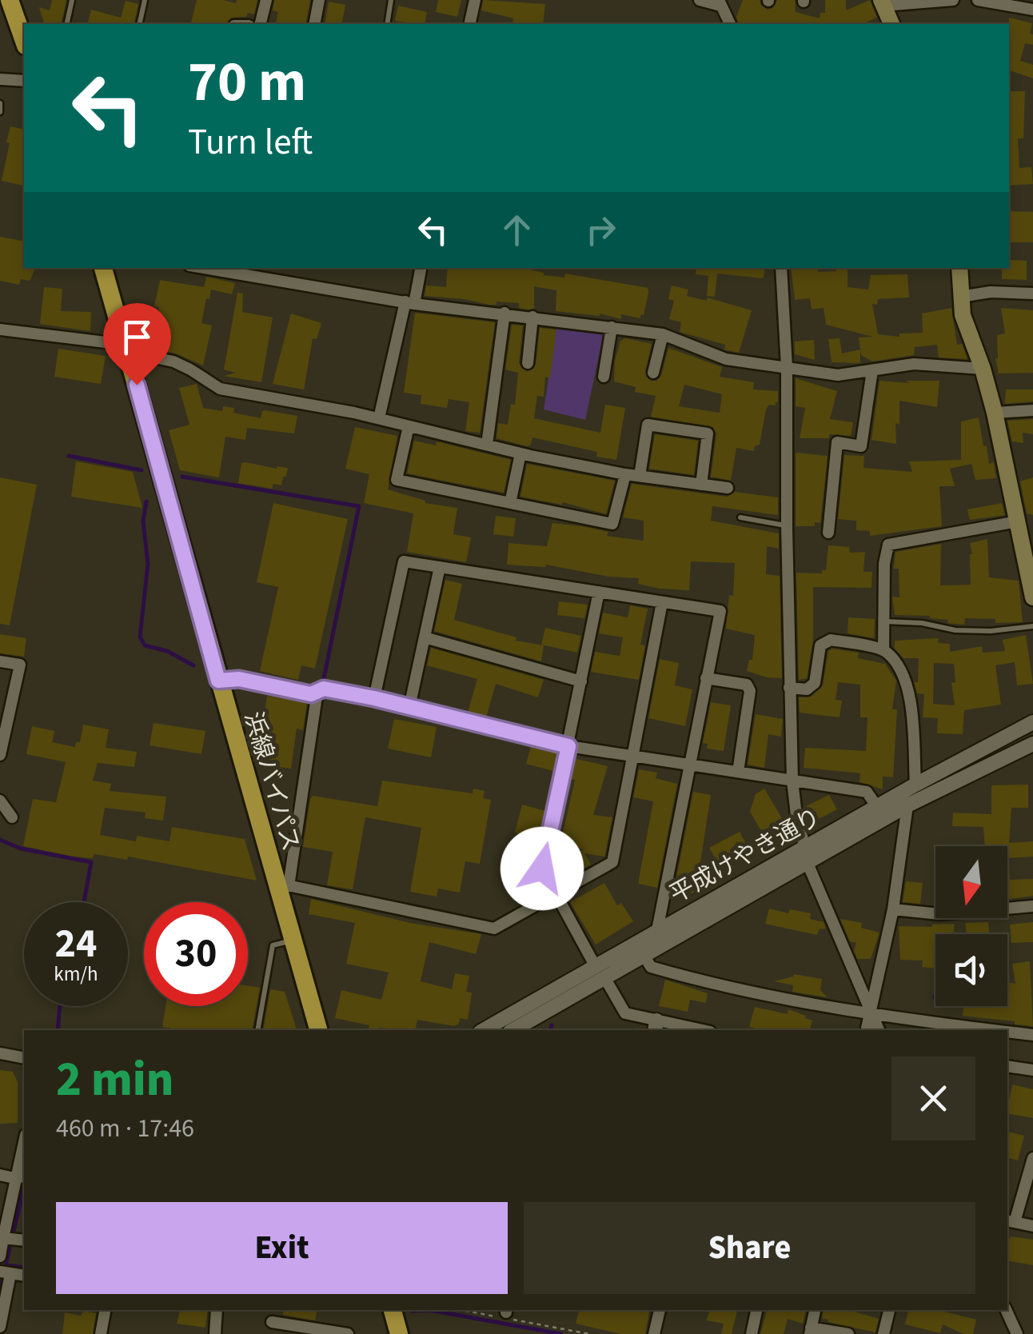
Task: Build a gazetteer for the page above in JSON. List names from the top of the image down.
{
  "streets": {
    "highway": ["浜線バイパス"],
    "street": ["平成けやき通り"]
  },
  "north": "bottom",
  "page": {
    "turn": ["70 m", "Turn left"],
    "speed": "24 km/h",
    "limit": "30",
    "heading": ["2 min", "460 m · 17:46"],
    "buttons": ["Exit", "Share"]
  }
}
